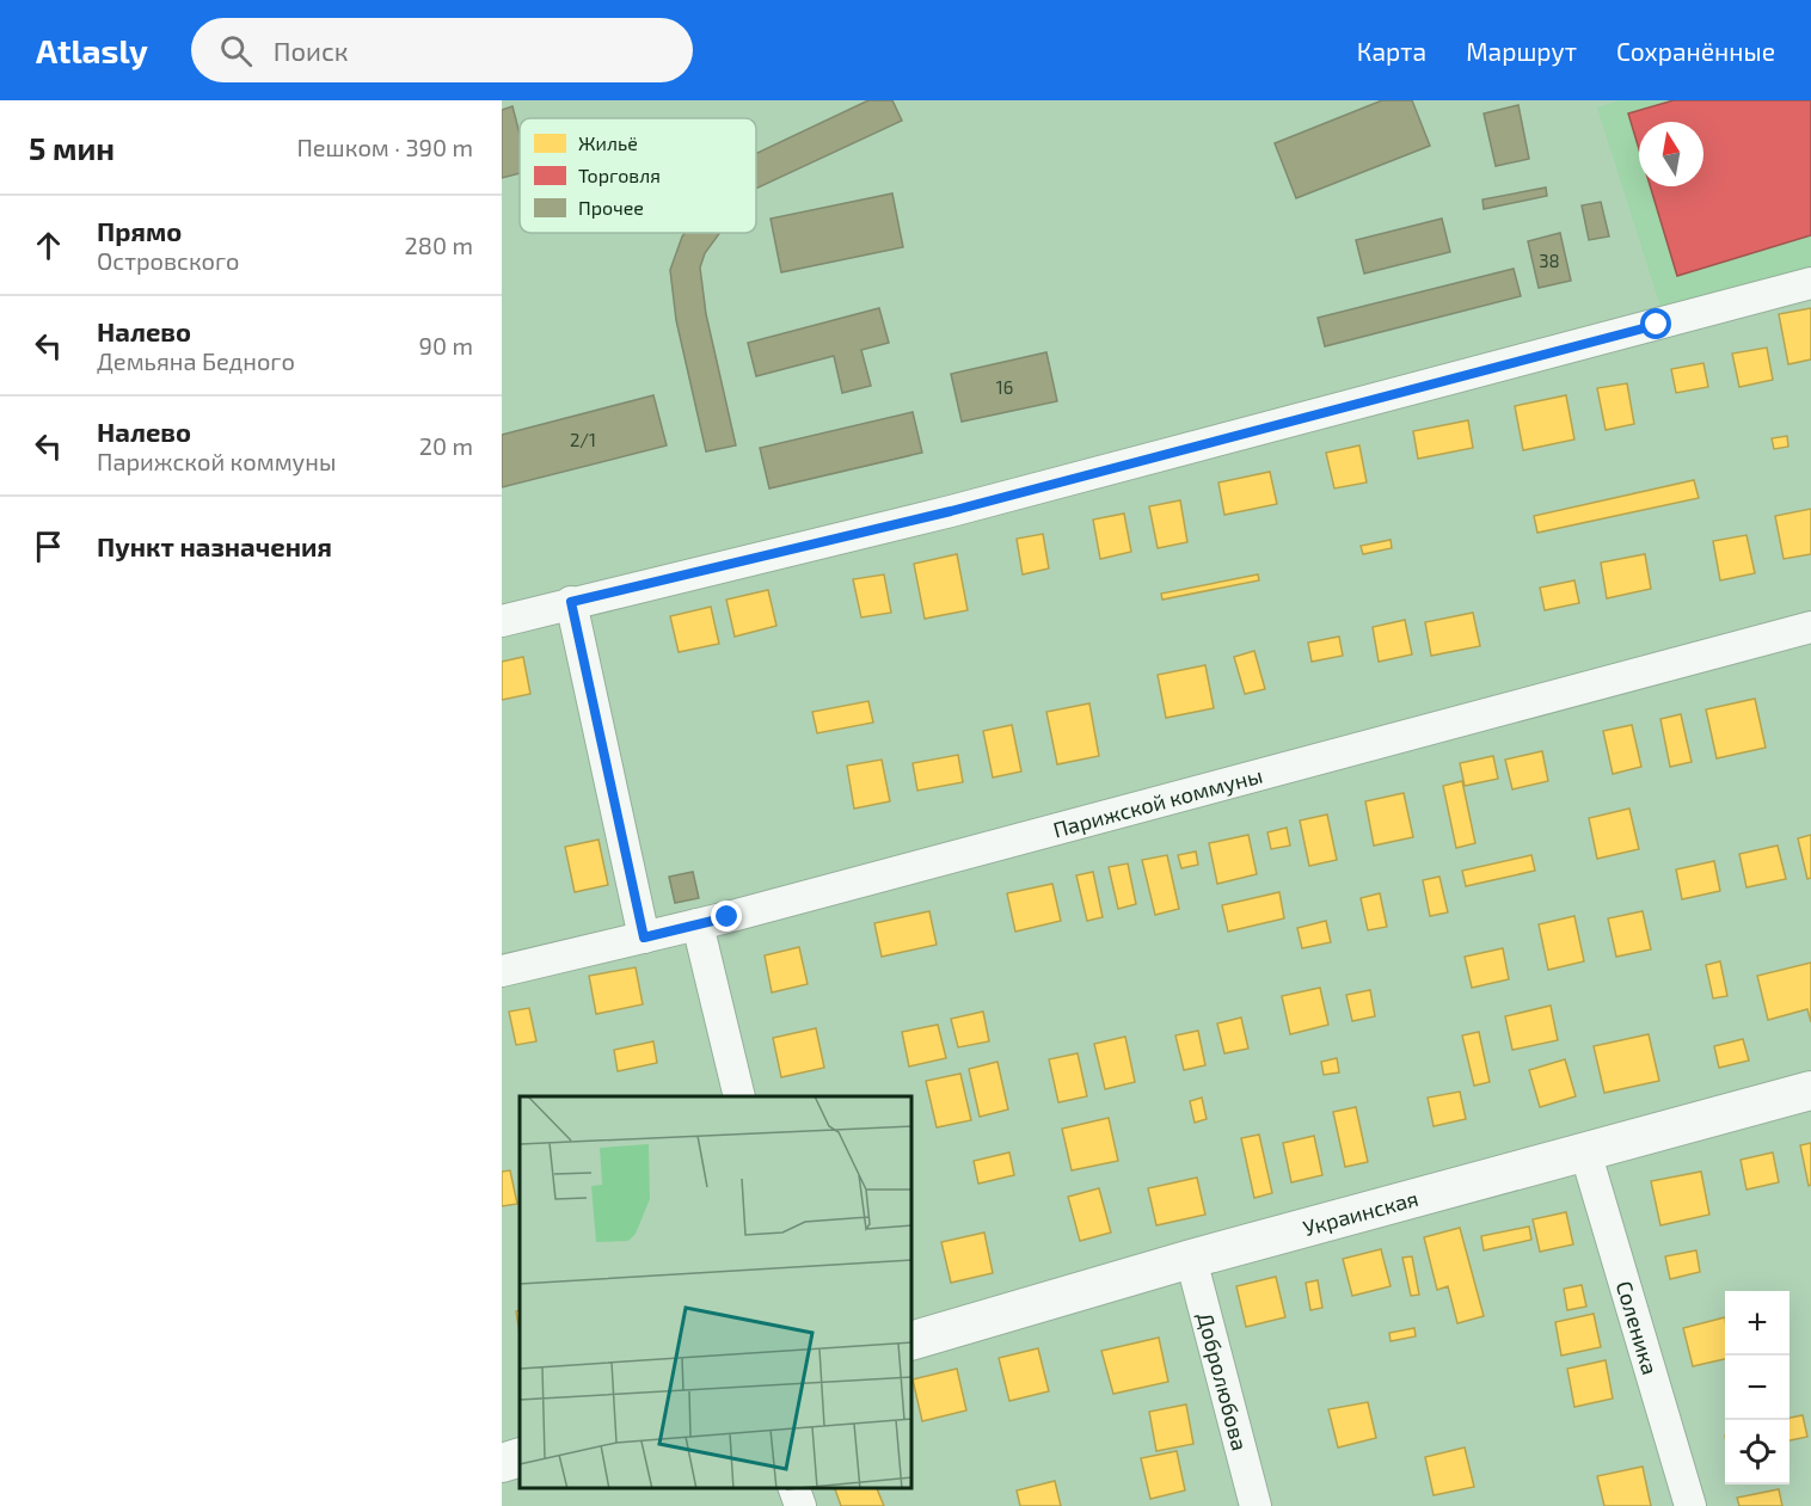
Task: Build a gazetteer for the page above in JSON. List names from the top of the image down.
{
  "streets": {
    "street": [
      "Парижской коммуны",
      "Украинская",
      "Соленика",
      "Добролюбова"
    ]
  },
  "crossings": [
    ["Украинская", "Соленика"],
    ["Украинская", "Добролюбова"]
  ],
  "house_numbers": ["38", "16", "2/1"],
  "legend": ["Жильё", "Торговля", "Прочее"],
  "north": "top",
  "page": {
    "header": "Atlasly",
    "search": "Поиск",
    "nav": ["Карта", "Маршрут", "Сохранённые"],
    "heading": ["5 мин", "Пешком · 390 m"],
    "list": [
      ["Прямо", "Островского", "280 m"],
      ["Налево", "Демьяна Бедного", "90 m"],
      ["Налево", "Парижской коммуны", "20 m"],
      "Пункт назначения"
    ],
    "map_buttons": ["+", "−"]
  }
}
